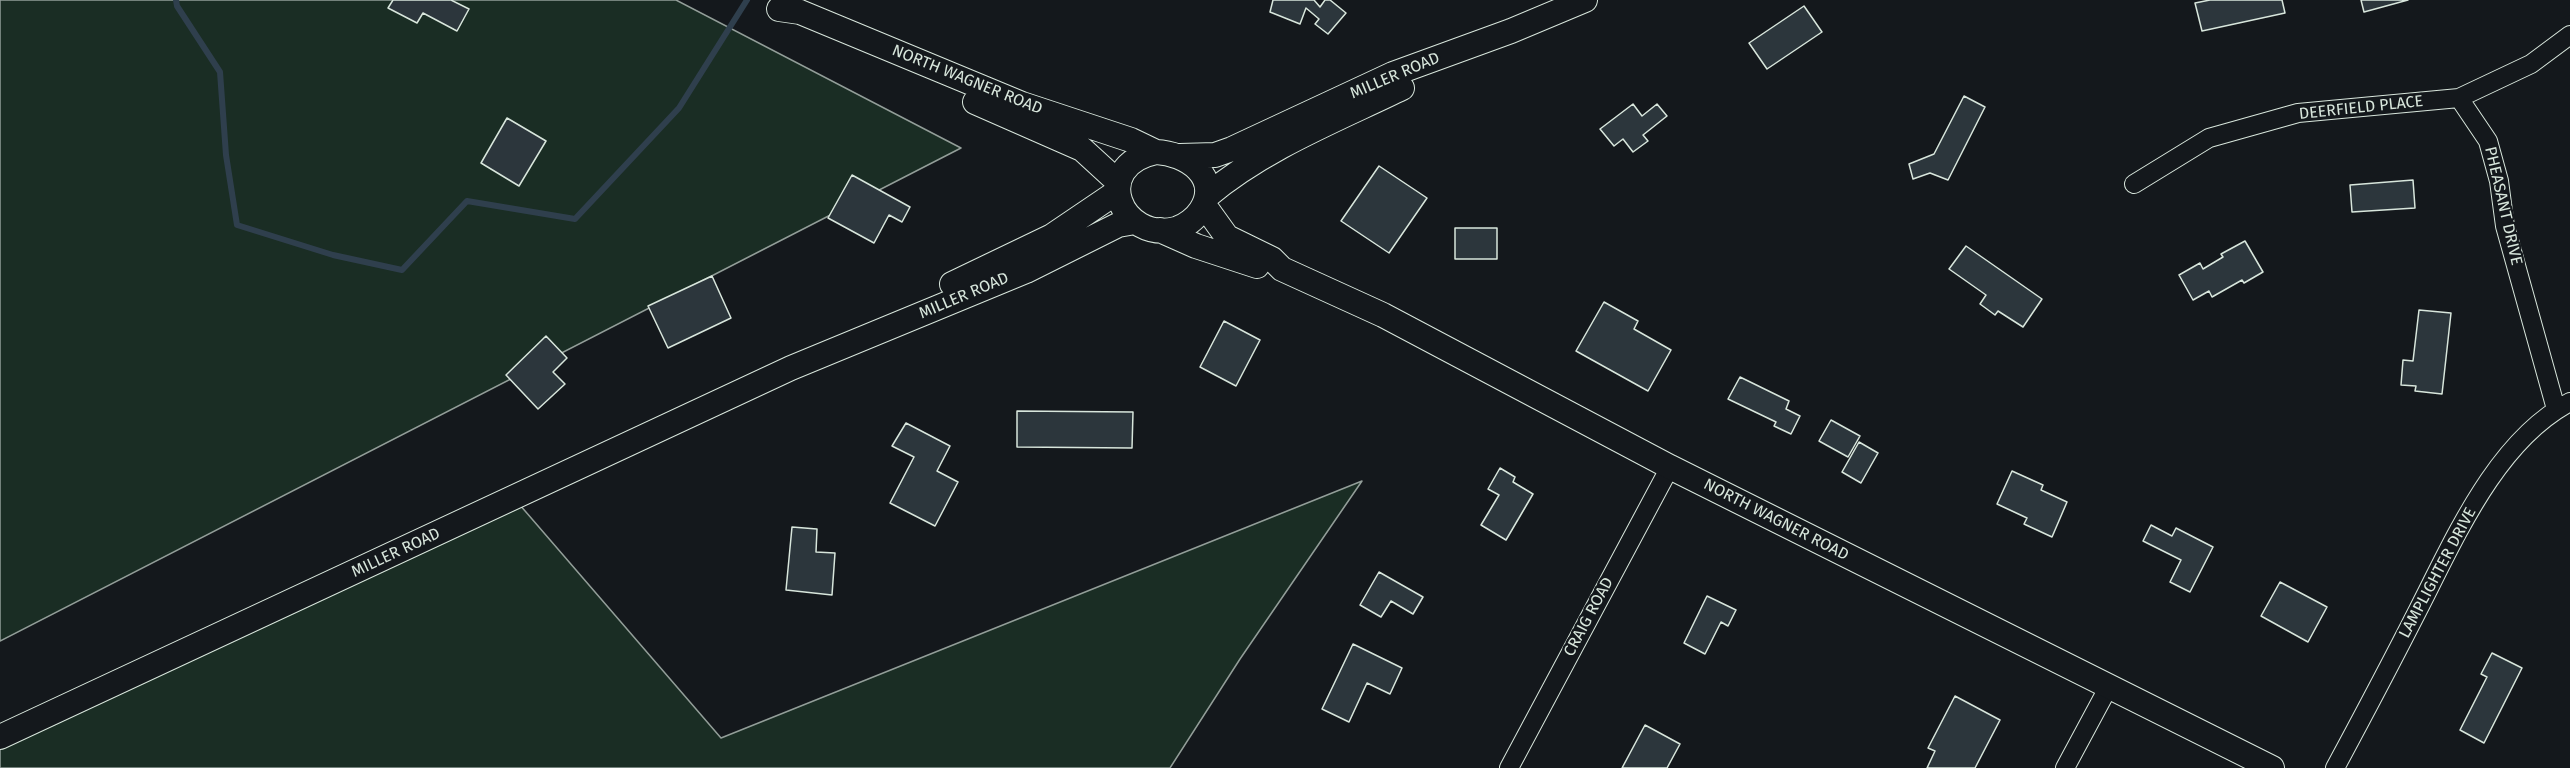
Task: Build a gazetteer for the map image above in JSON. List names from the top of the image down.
{
  "streets": {
    "main road": ["MILLER ROAD", "NORTH WAGNER ROAD"],
    "street": [
      "DEERFIELD PLACE",
      "PHEASANT DRIVE",
      "LAMPLIGHTER DRIVE",
      "CRAIG ROAD"
    ]
  },
  "crossings": [
    ["MILLER ROAD", "NORTH WAGNER ROAD"],
    ["NORTH WAGNER ROAD", "CRAIG ROAD"],
    ["DEERFIELD PLACE", "PHEASANT DRIVE"],
    ["PHEASANT DRIVE", "LAMPLIGHTER DRIVE"]
  ]
}
